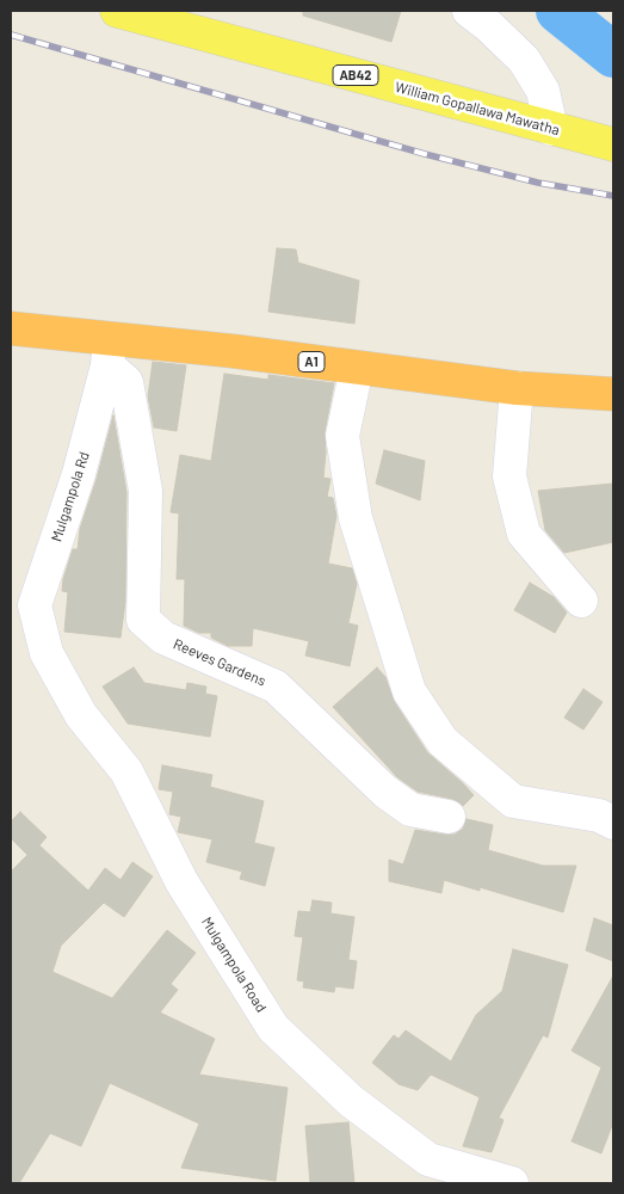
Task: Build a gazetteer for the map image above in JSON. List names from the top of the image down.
{
  "streets": {
    "highway": ["A1"],
    "main road": ["AB42", "William Gopallawa Mawatha"],
    "street": ["Mulgampola Rd", "Reeves Gardens", "Mulgampola Road"]
  },
  "crossings": [
    ["A1", "Mulgampola Rd"],
    ["A1", "Reeves Gardens"],
    ["Mulgampola Rd", "Reeves Gardens"],
    ["Mulgampola Rd", "Mulgampola Road"]
  ]
}
